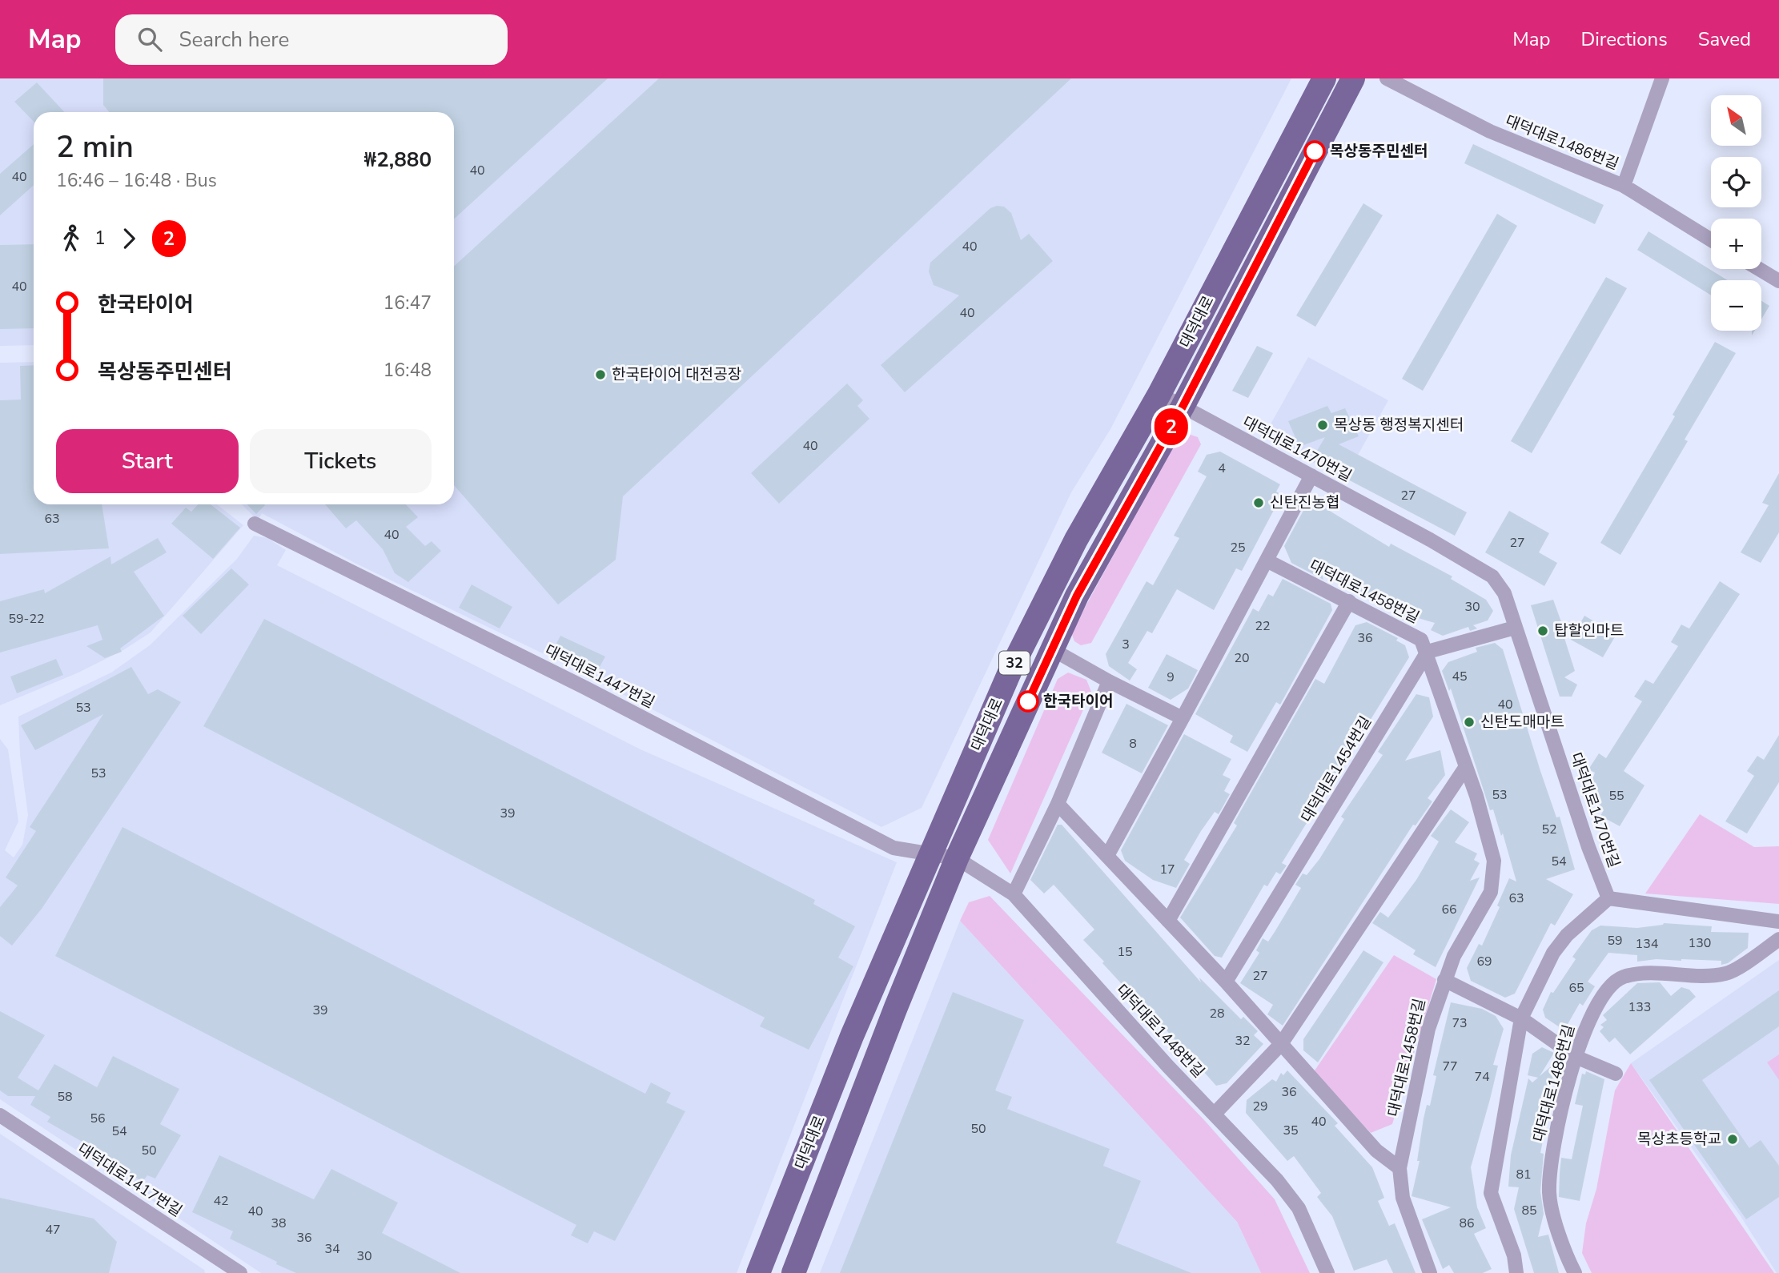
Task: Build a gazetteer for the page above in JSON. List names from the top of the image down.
{
  "streets": {
    "main road": ["대덕대로", "32"],
    "street": [
      "대덕대로1486번길",
      "대덕대로1470번길",
      "대덕대로1458번길",
      "대덕대로1447번길",
      "대덕대로1454번길",
      "대덕대로1448번길",
      "대덕대로1417번길"
    ]
  },
  "crossings": [
    ["대덕대로", "대덕대로1470번길"],
    ["대덕대로", "대덕대로1447번길"],
    ["대덕대로", "대덕대로1448번길"],
    ["대덕대로1458번길", "대덕대로1454번길"],
    ["대덕대로1447번길", "대덕대로1448번길"]
  ],
  "places": [
    "목상동주민센터",
    "한국타이어 대전공장",
    "목상동 행정복지센터",
    "신탄진농협",
    "탑할인마트",
    "한국타이어",
    "신탄도매마트",
    "목상초등학교"
  ],
  "lines": ["bus line 2"],
  "house_numbers": [
    "40",
    "40",
    "40",
    "40",
    "40",
    "40",
    "4",
    "27",
    "63",
    "40",
    "27",
    "25",
    "30",
    "59-22",
    "22",
    "36",
    "3",
    "20",
    "45",
    "9",
    "40",
    "53",
    "8",
    "53",
    "53",
    "55",
    "39",
    "52",
    "54",
    "17",
    "63",
    "66",
    "59",
    "130",
    "134",
    "15",
    "69",
    "27",
    "65",
    "133",
    "39",
    "28",
    "73",
    "32",
    "77",
    "74",
    "36",
    "58",
    "29",
    "56",
    "40",
    "50",
    "35",
    "54",
    "50",
    "81",
    "42",
    "85",
    "40",
    "38",
    "86",
    "47",
    "36",
    "34",
    "30"
  ],
  "north": "top left",
  "page": {
    "header": "Map",
    "search": "Search here",
    "nav": ["Map", "Directions", "Saved"],
    "on_map": "2",
    "map_buttons": ["+", "−"],
    "heading": ["2 min", "16:46 – 16:48 · Bus", "₩2,880"],
    "legs": ["1", "2"],
    "list": [
      {
        "name": "한국타이어",
        "value": "16:47"
      },
      {
        "name": "목상동주민센터",
        "value": "16:48"
      }
    ],
    "buttons": ["Start", "Tickets"]
  }
}
